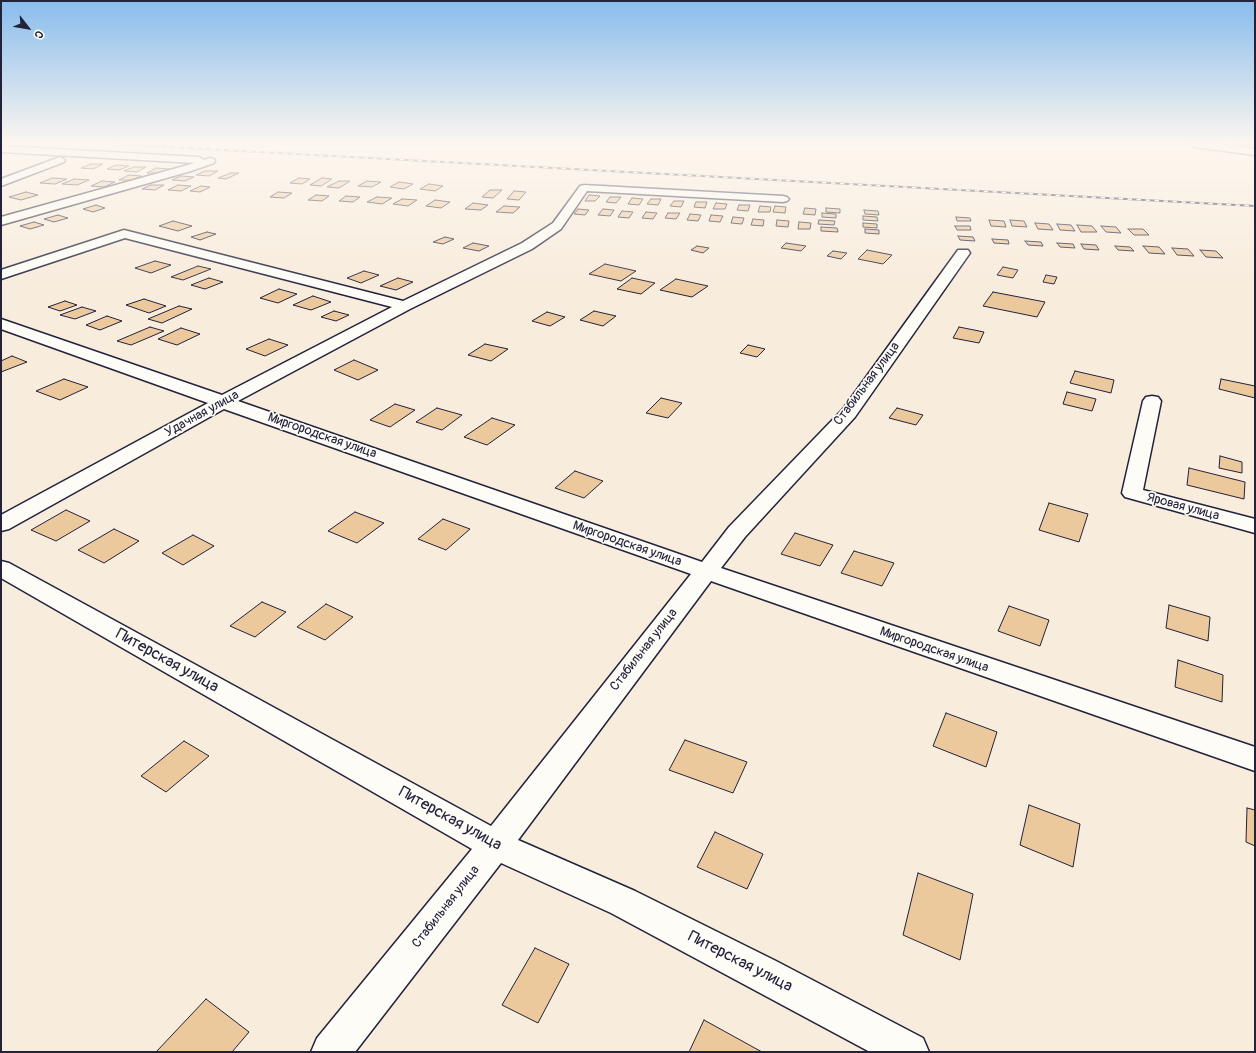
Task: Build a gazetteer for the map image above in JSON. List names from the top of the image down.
{
  "streets": {
    "street": [
      "Стабильная улица",
      "Удачная улица",
      "Миргородская улица",
      "Яровая улица",
      "Питерская улица"
    ]
  },
  "crossings": [
    ["Стабильная улица", "Миргородская улица"],
    ["Стабильная улица", "Питерская улица"],
    ["Удачная улица", "Миргородская улица"]
  ],
  "north": "bottom right"
}
